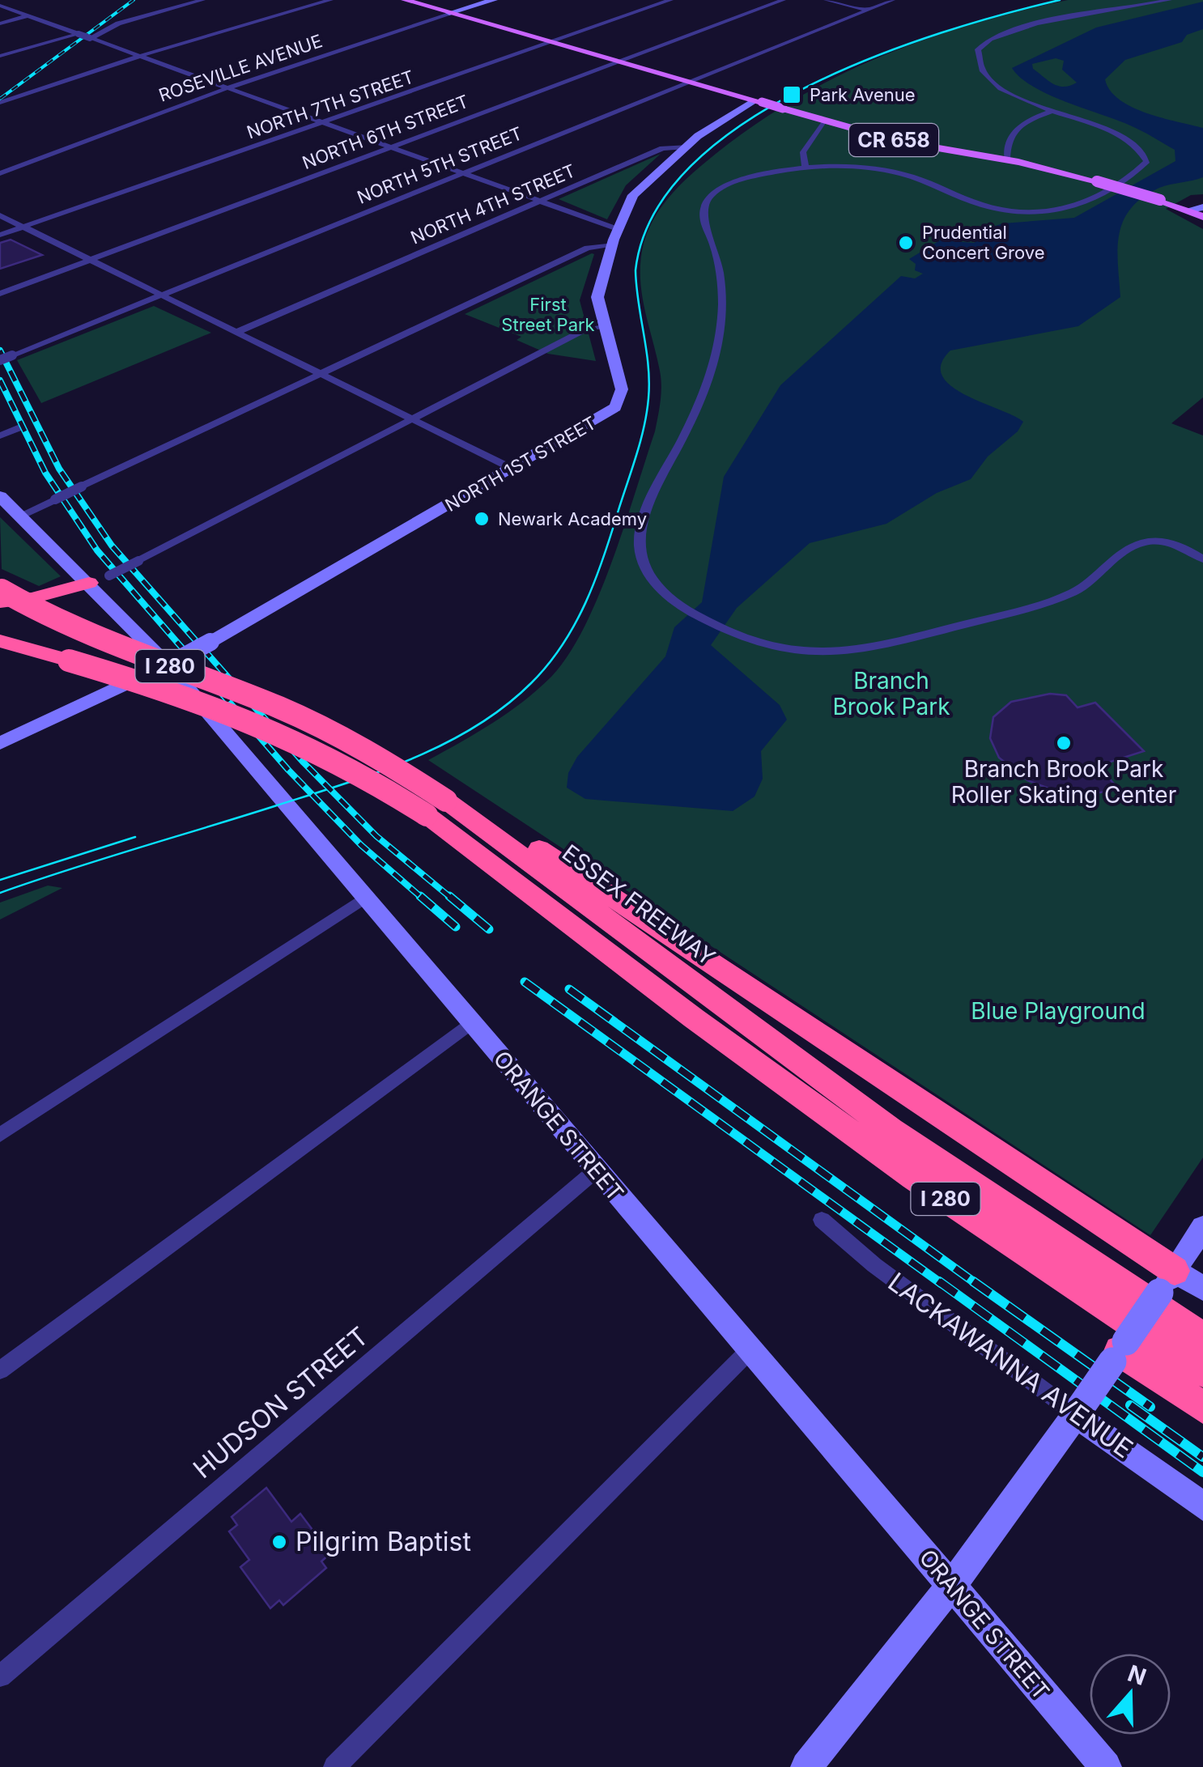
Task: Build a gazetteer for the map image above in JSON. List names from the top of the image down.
{
  "streets": {
    "highway": ["I 280", "ESSEX FREEWAY"],
    "main road": [
      "ROSEVILLE AVENUE",
      "CR 658",
      "NORTH 4TH STREET",
      "NORTH 1ST STREET",
      "ORANGE STREET",
      "LACKAWANNA AVENUE"
    ],
    "street": [
      "NORTH 7TH STREET",
      "NORTH 6TH STREET",
      "NORTH 5TH STREET",
      "HUDSON STREET"
    ]
  },
  "crossings": [
    ["ROSEVILLE AVENUE", "CR 658"],
    ["NORTH 7TH STREET", "CR 658"],
    ["NORTH 6TH STREET", "CR 658"],
    ["CR 658", "NORTH 5TH STREET"],
    ["CR 658", "NORTH 4TH STREET"],
    ["NORTH 4TH STREET", "NORTH 1ST STREET"],
    ["NORTH 1ST STREET", "ORANGE STREET"],
    ["ORANGE STREET", "HUDSON STREET"]
  ],
  "parks": ["First Street Park", "Branch Brook Park", "Blue Playground"],
  "places": {
    "transit": ["Park Avenue"],
    "other": [
      "Prudential Concert Grove",
      "Newark Academy",
      "Branch Brook Park Roller Skating Center",
      "Pilgrim Baptist"
    ]
  },
  "north": "top"
}
